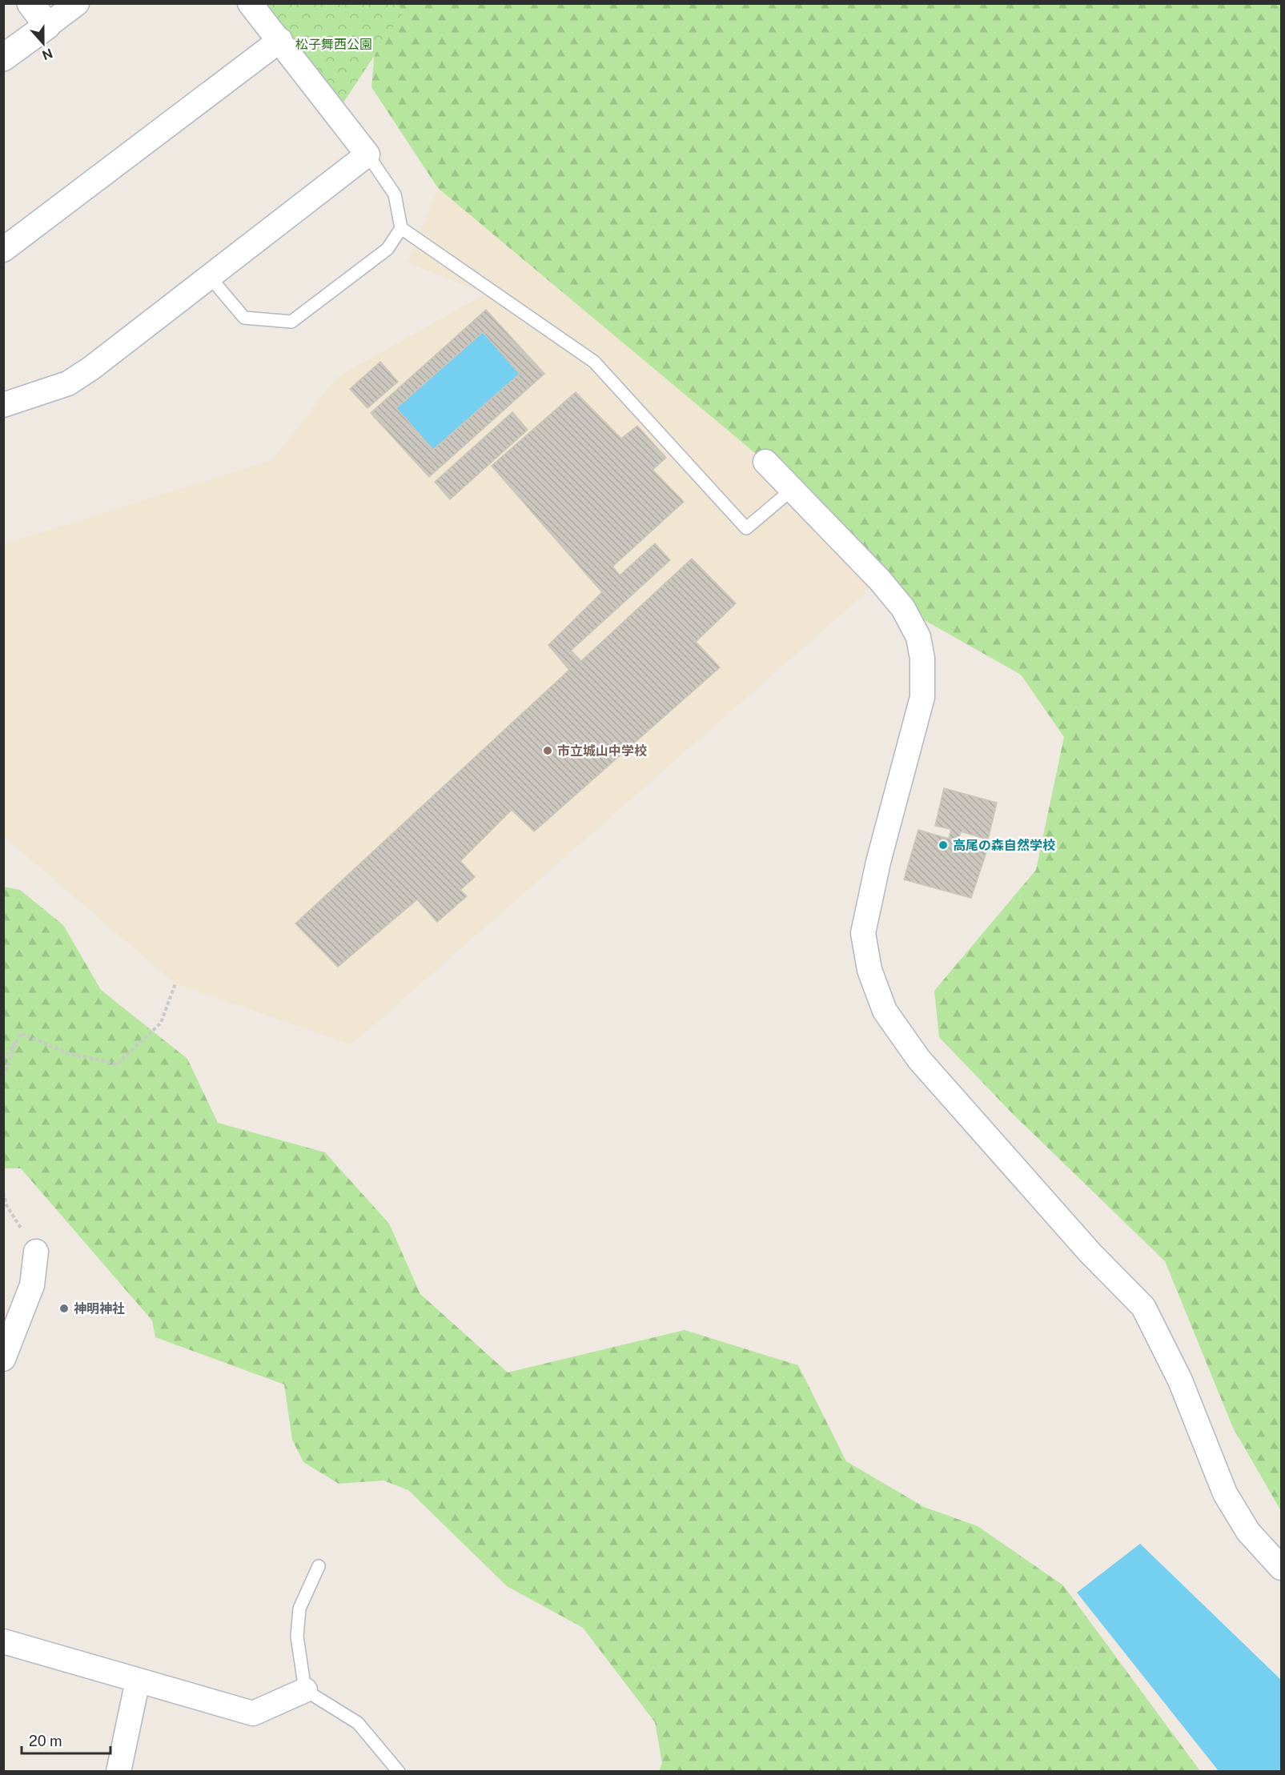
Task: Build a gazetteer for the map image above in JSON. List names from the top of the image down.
{
  "parks": ["松子舞西公園"],
  "places": ["市立城山中学校", "高尾の森自然学校", "神明神社"],
  "scale_bar": "20 m",
  "north": "bottom"
}
